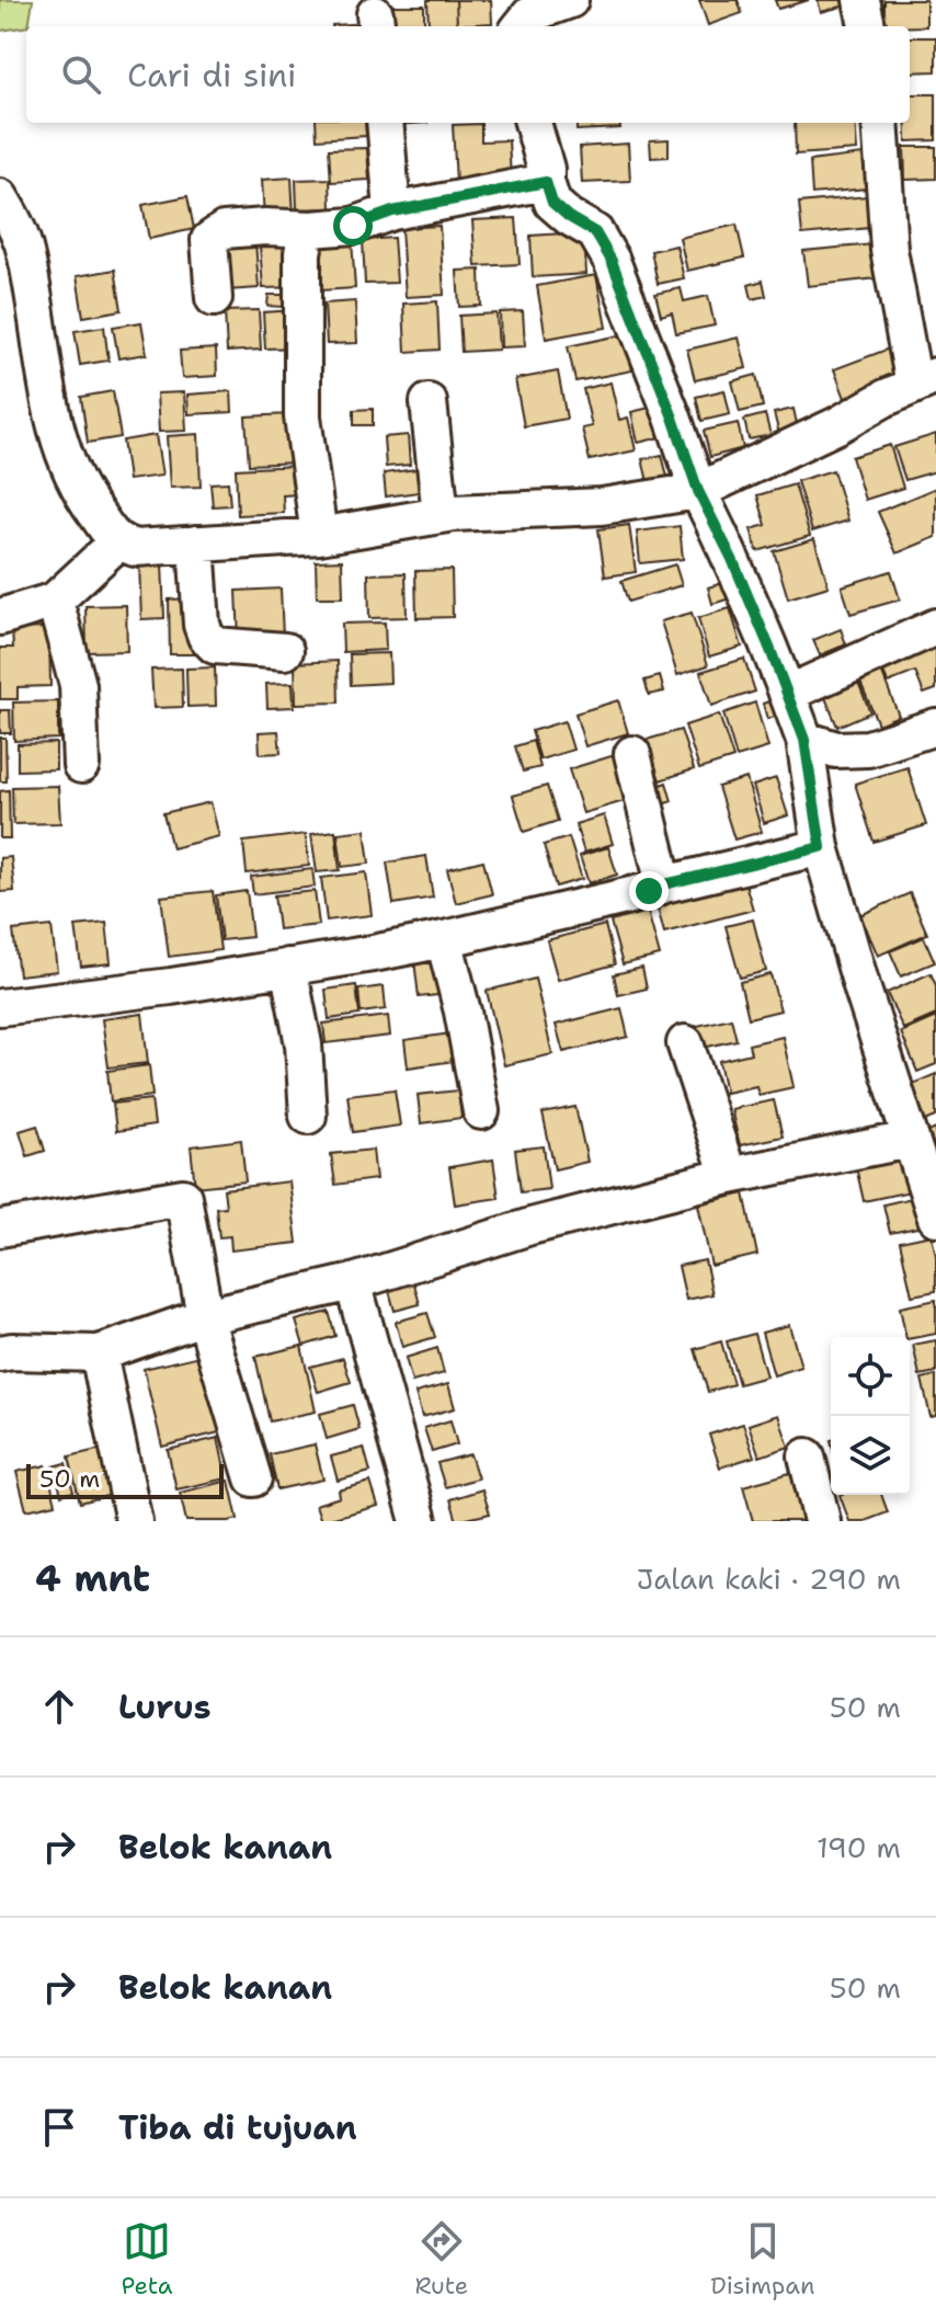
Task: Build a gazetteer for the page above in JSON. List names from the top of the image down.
{
  "scale_bar": "50 m",
  "page": {
    "search": "Cari di sini",
    "scale": "50 m",
    "heading": ["4 mnt", "Jalan kaki · 290 m"],
    "list": [
      ["Lurus", "50 m"],
      ["Belok kanan", "190 m"],
      ["Belok kanan", "50 m"],
      "Tiba di tujuan"
    ],
    "nav": ["Peta", "Rute", "Disimpan"]
  }
}
